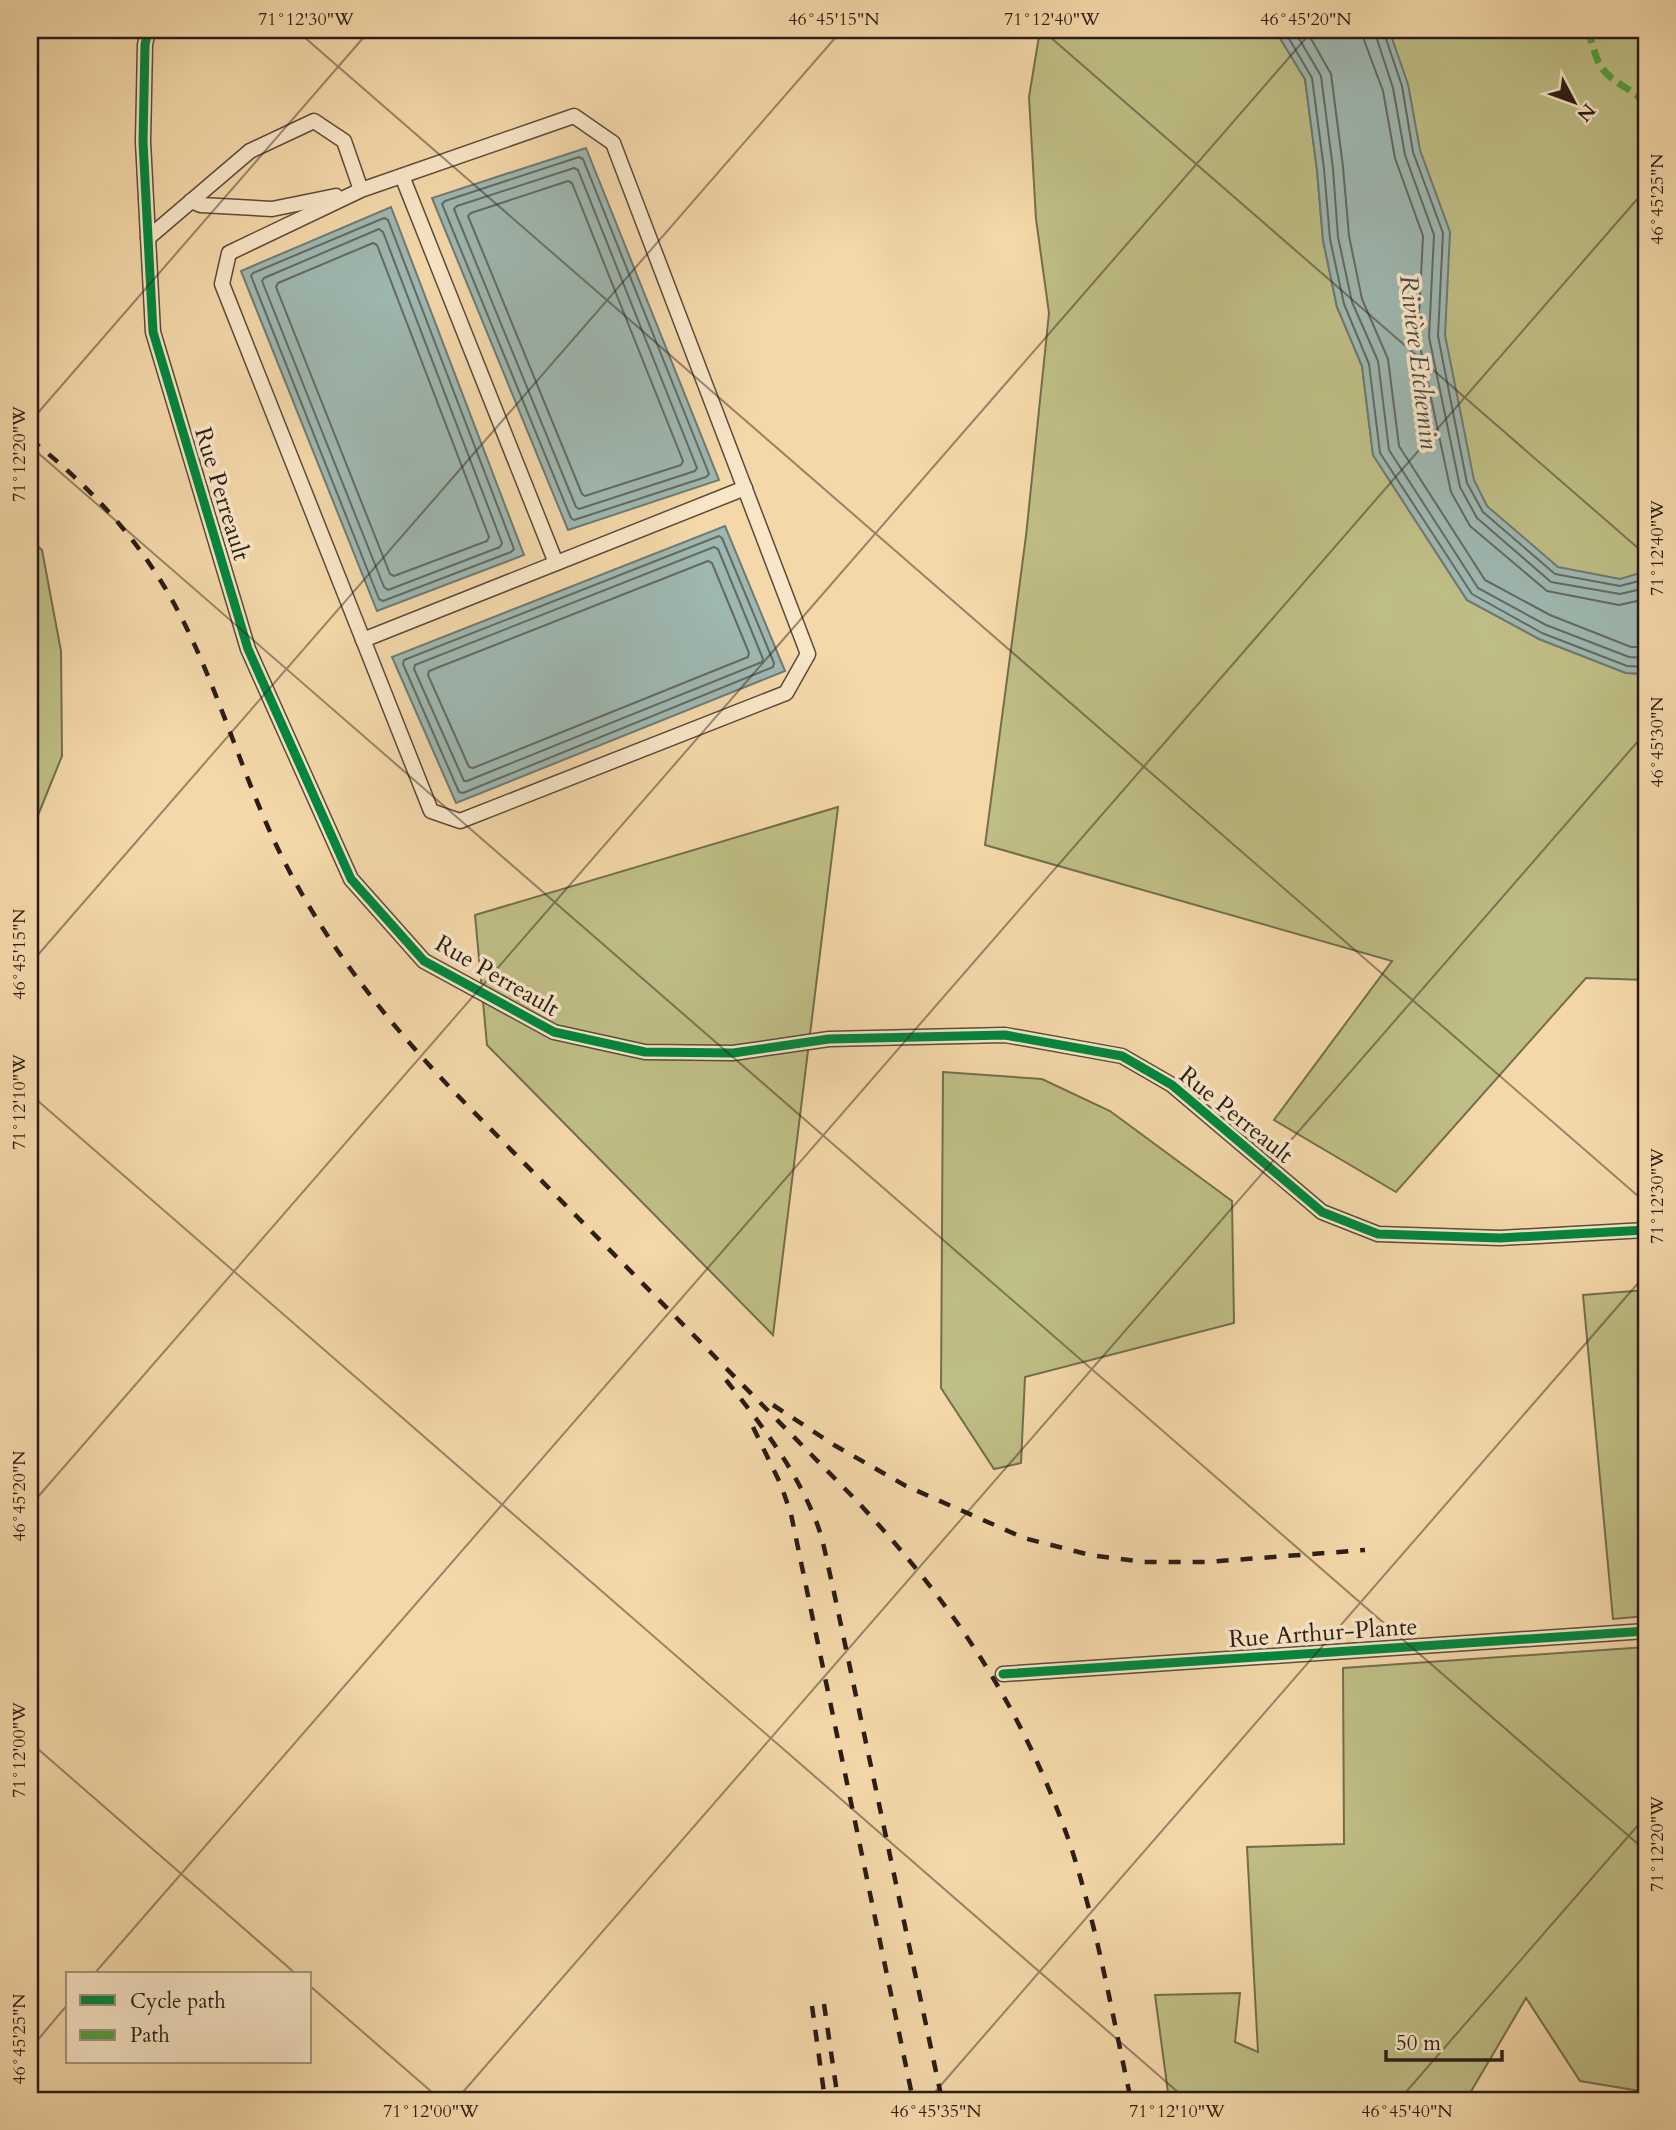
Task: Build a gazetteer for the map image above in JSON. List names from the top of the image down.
{
  "streets": {
    "street": ["Rue Perreault", "Rue Arthur-Plante"]
  },
  "water": ["Rivière Etchemin"],
  "legend": ["Cycle path", "Path"],
  "scale_bar": "50 m",
  "north": "bottom right",
  "coordinates": [
    "71°12'30\"W",
    "46°45'15\"N",
    "71°12'40\"W",
    "46°45'20\"N",
    "46°45'25\"N",
    "71°12'20\"W",
    "46°45'30\"N",
    "71°12'10\"W",
    "71°12'00\"W",
    "46°45'35\"N",
    "46°45'40\"N"
  ]
}
